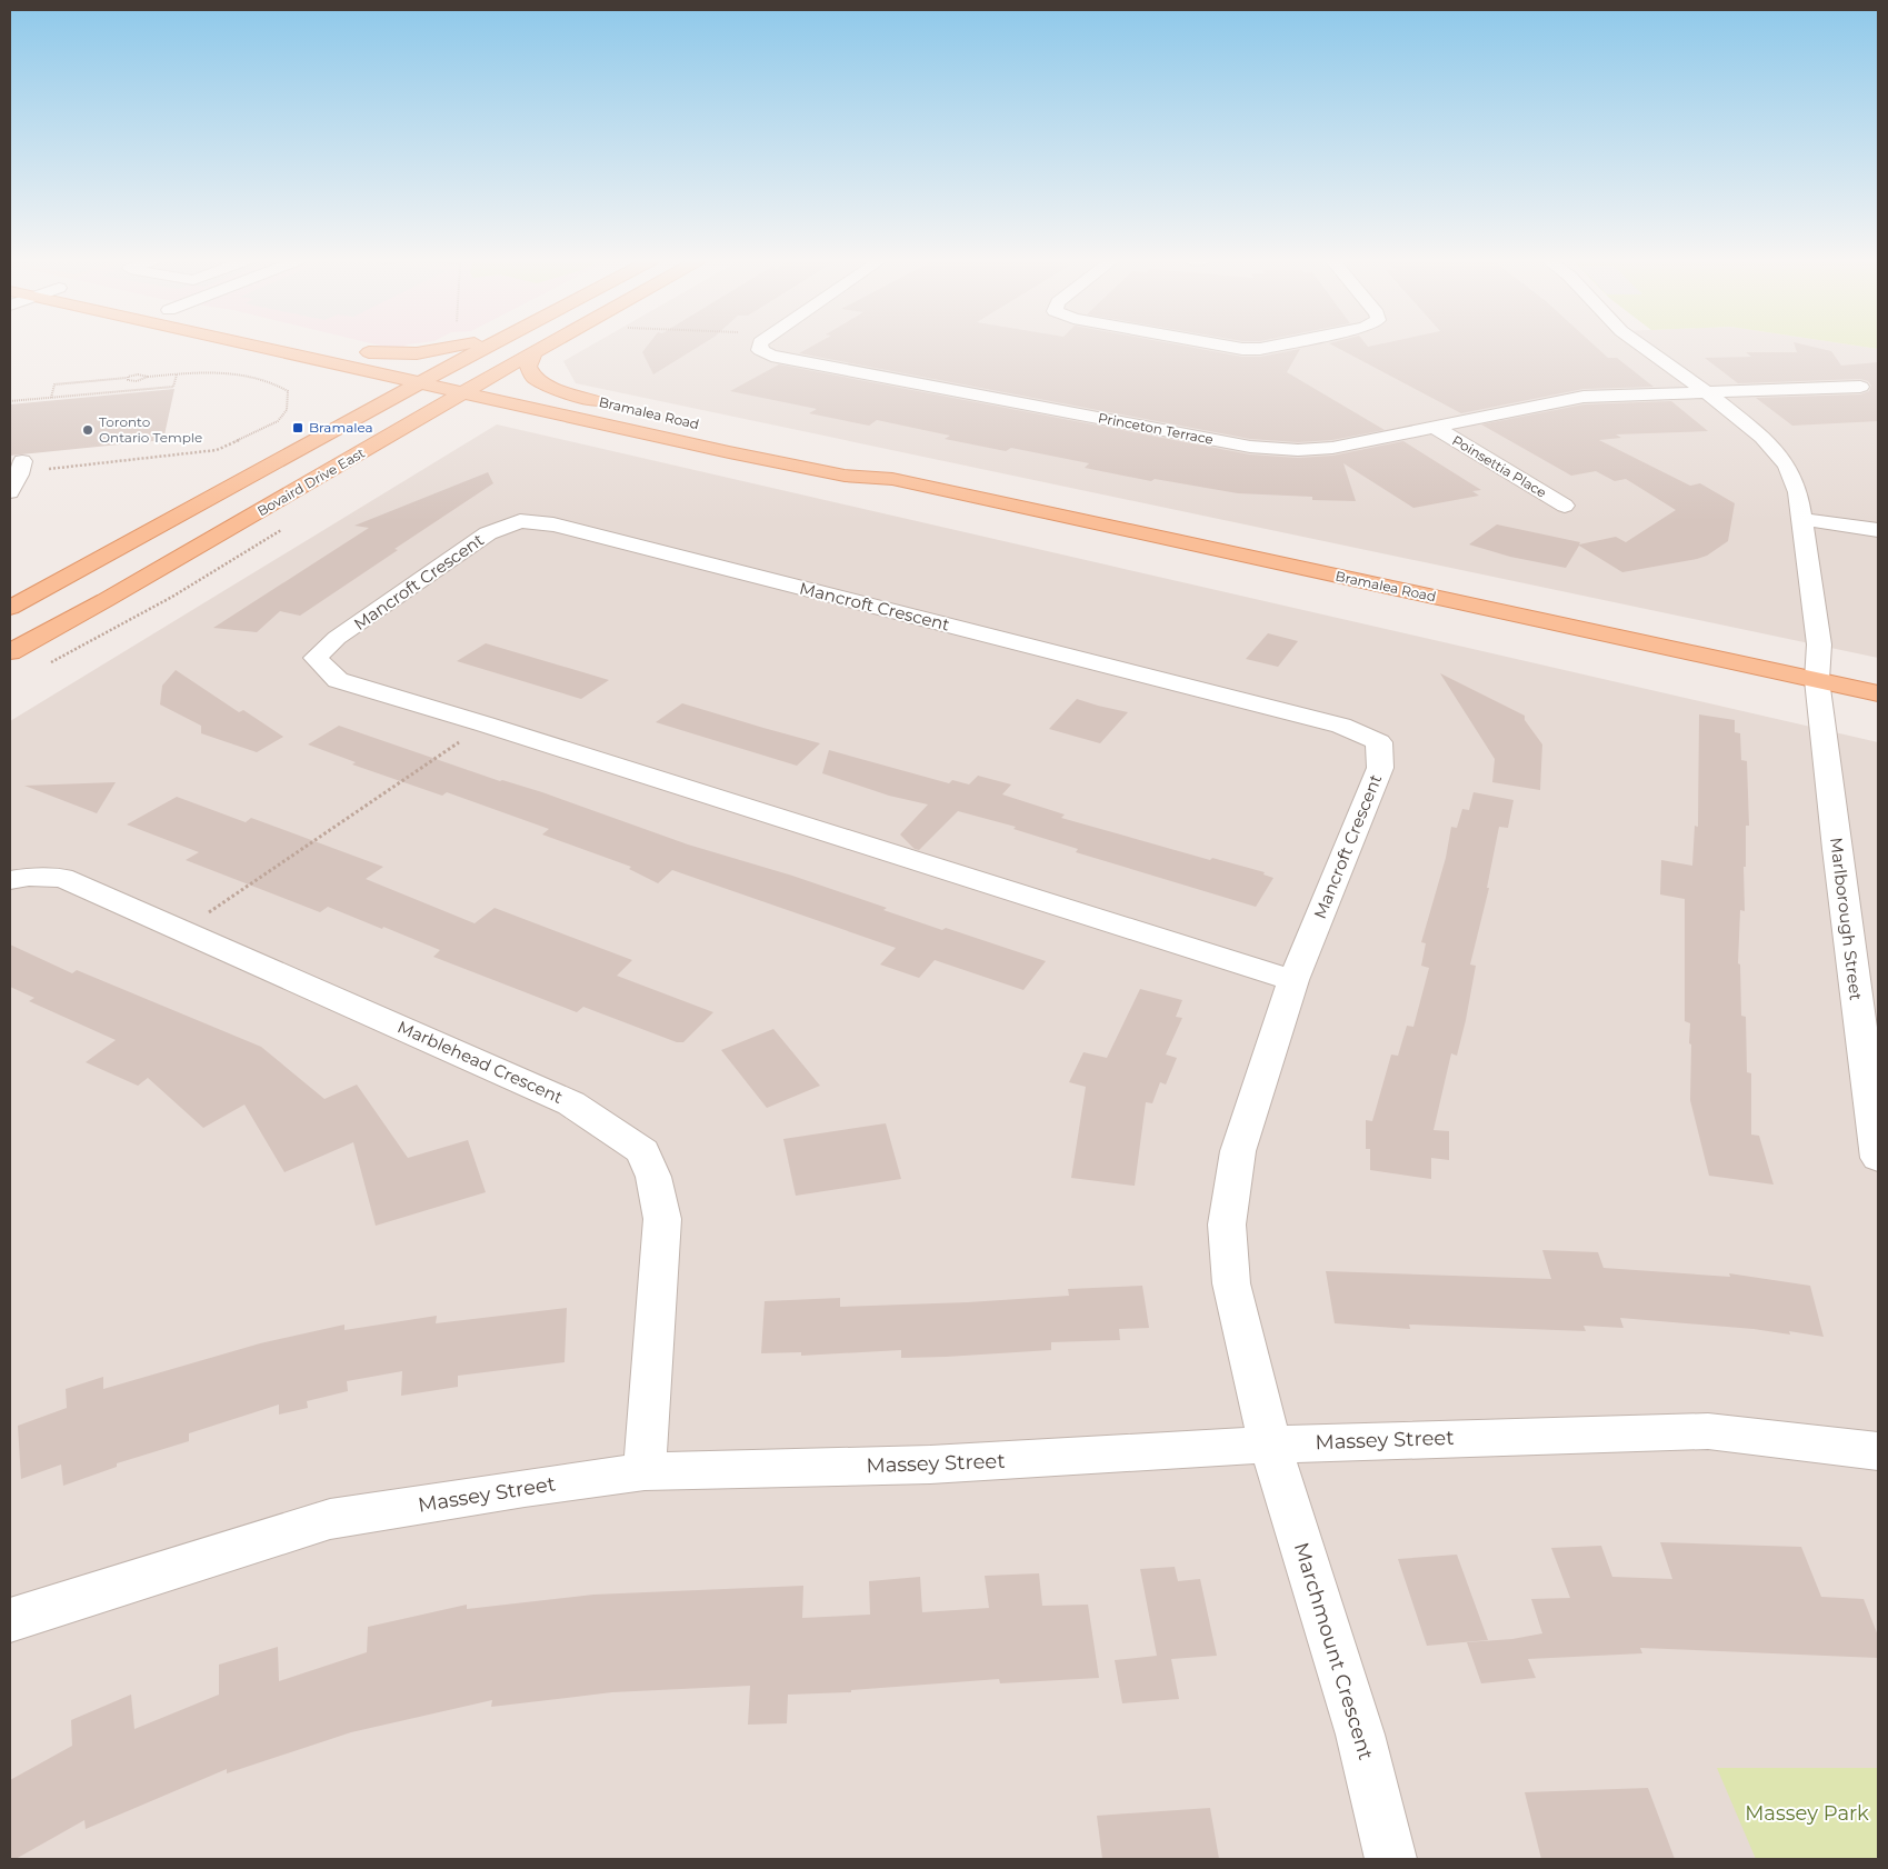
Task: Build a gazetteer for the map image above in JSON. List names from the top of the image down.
{
  "streets": {
    "main road": ["Bramalea Road", "Bovaird Drive East"],
    "street": [
      "Princeton Terrace",
      "Poinsettia Place",
      "Mancroft Crescent",
      "Marlborough Street",
      "Marblehead Crescent",
      "Massey Street",
      "Marchmount Crescent"
    ]
  },
  "crossings": [
    ["Bramalea Road", "Bovaird Drive East"],
    ["Bramalea Road", "Marlborough Street"],
    ["Princeton Terrace", "Poinsettia Place"],
    ["Princeton Terrace", "Marlborough Street"],
    ["Mancroft Crescent", "Massey Street"],
    ["Mancroft Crescent", "Marchmount Crescent"],
    ["Marblehead Crescent", "Massey Street"],
    ["Massey Street", "Marchmount Crescent"]
  ],
  "parks": ["Massey Park"],
  "places": {
    "transit": ["Bramalea"],
    "other": ["Toronto Ontario Temple"]
  }
}
